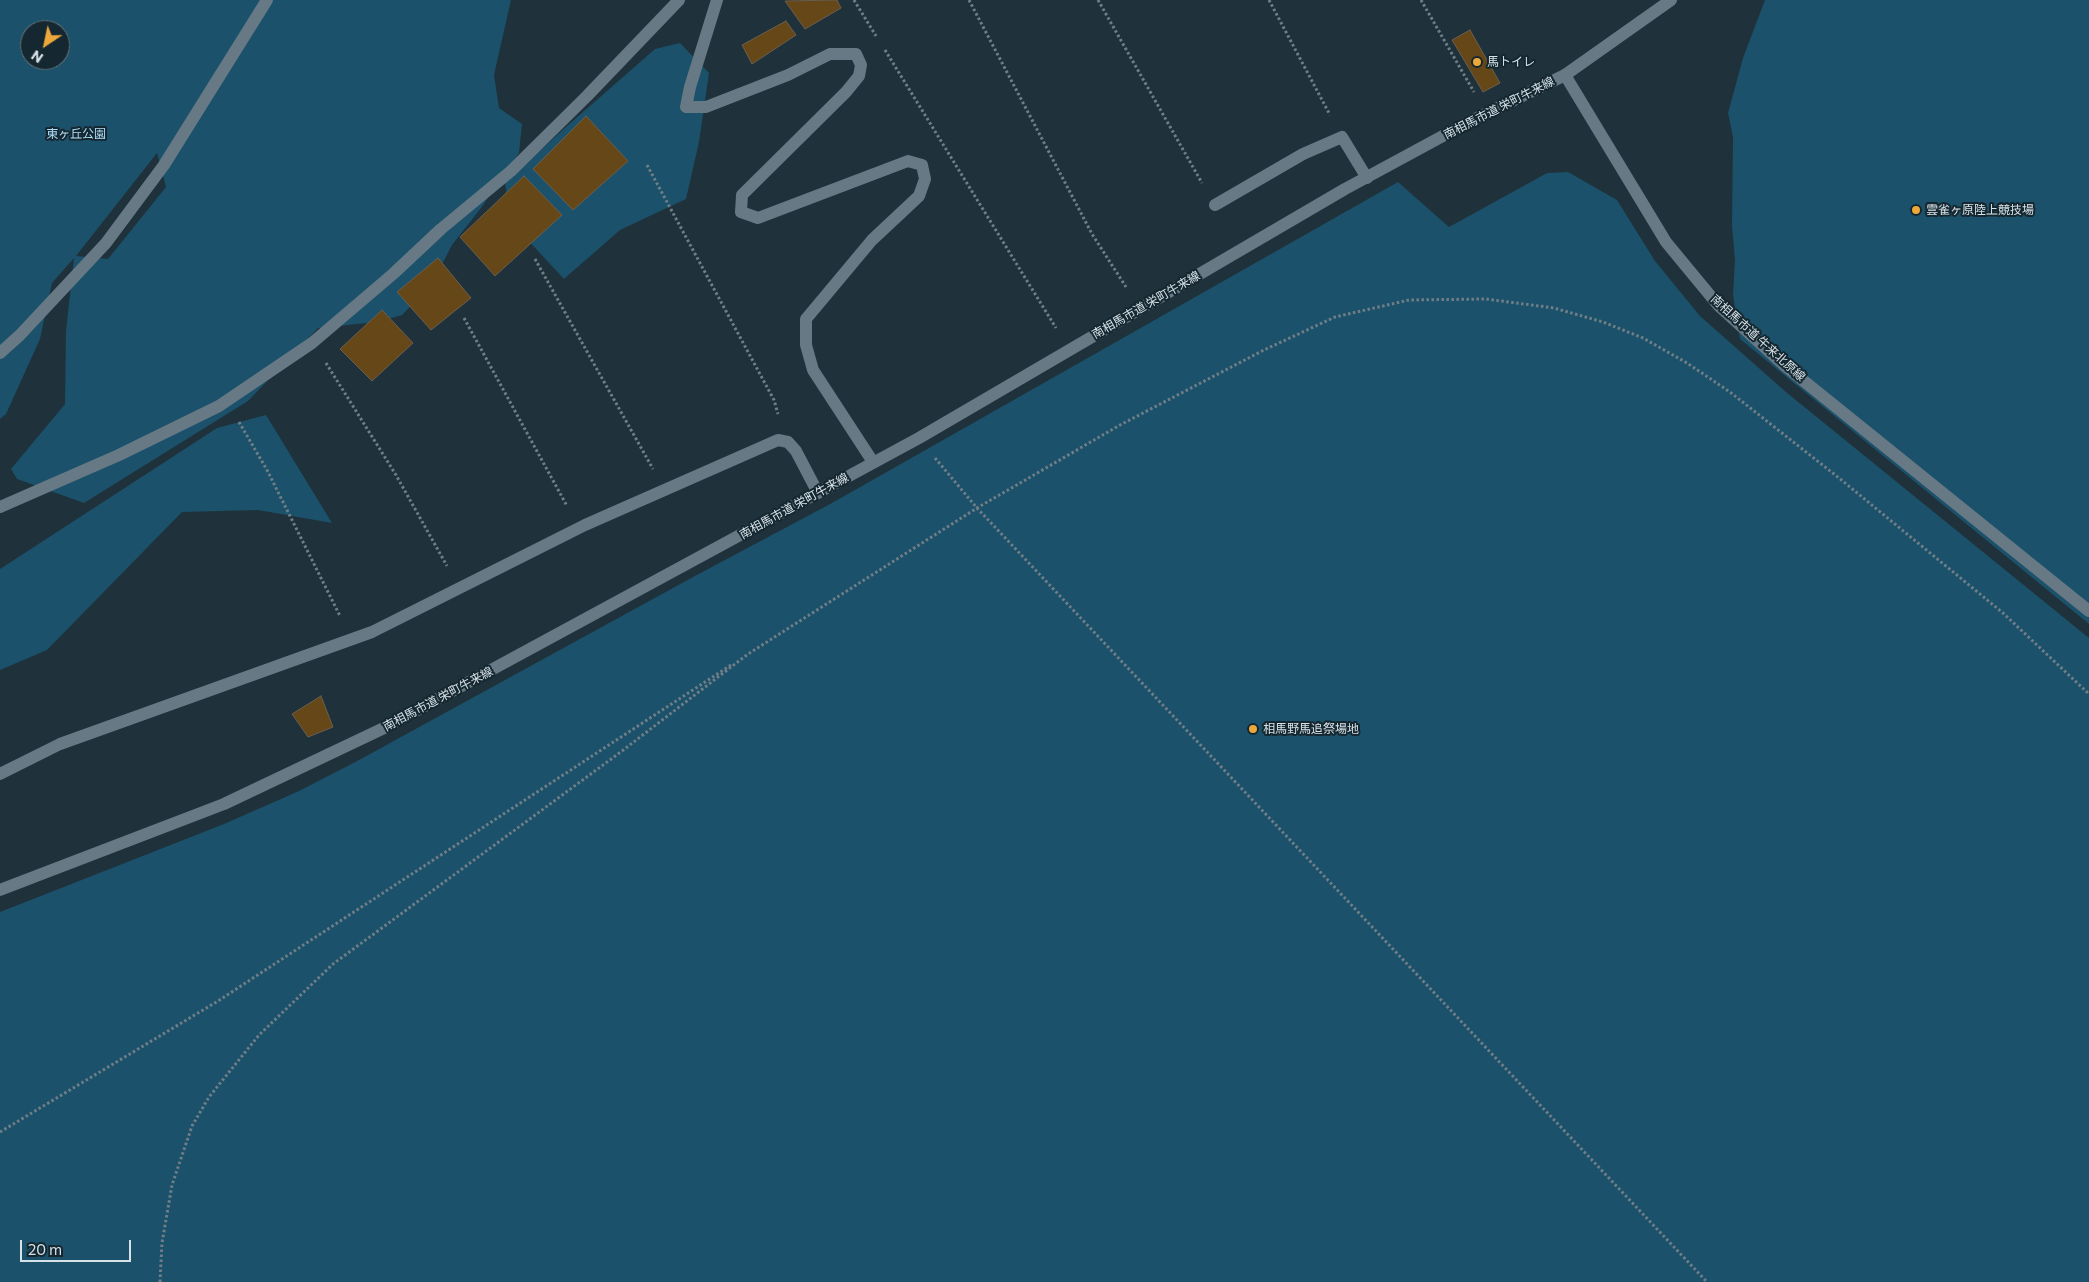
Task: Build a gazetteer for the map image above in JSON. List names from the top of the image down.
{
  "streets": {
    "street": ["南相馬市道 栄町牛来線", "南相馬市道 牛来北原線"]
  },
  "crossings": [
    ["南相馬市道 栄町牛来線", "南相馬市道 牛来北原線"]
  ],
  "parks": ["東ヶ丘公園"],
  "places": ["馬トイレ", "雲雀ヶ原陸上競技場", "相馬野馬追祭場地"],
  "scale_bar": "20 m",
  "north": "bottom left"
}
